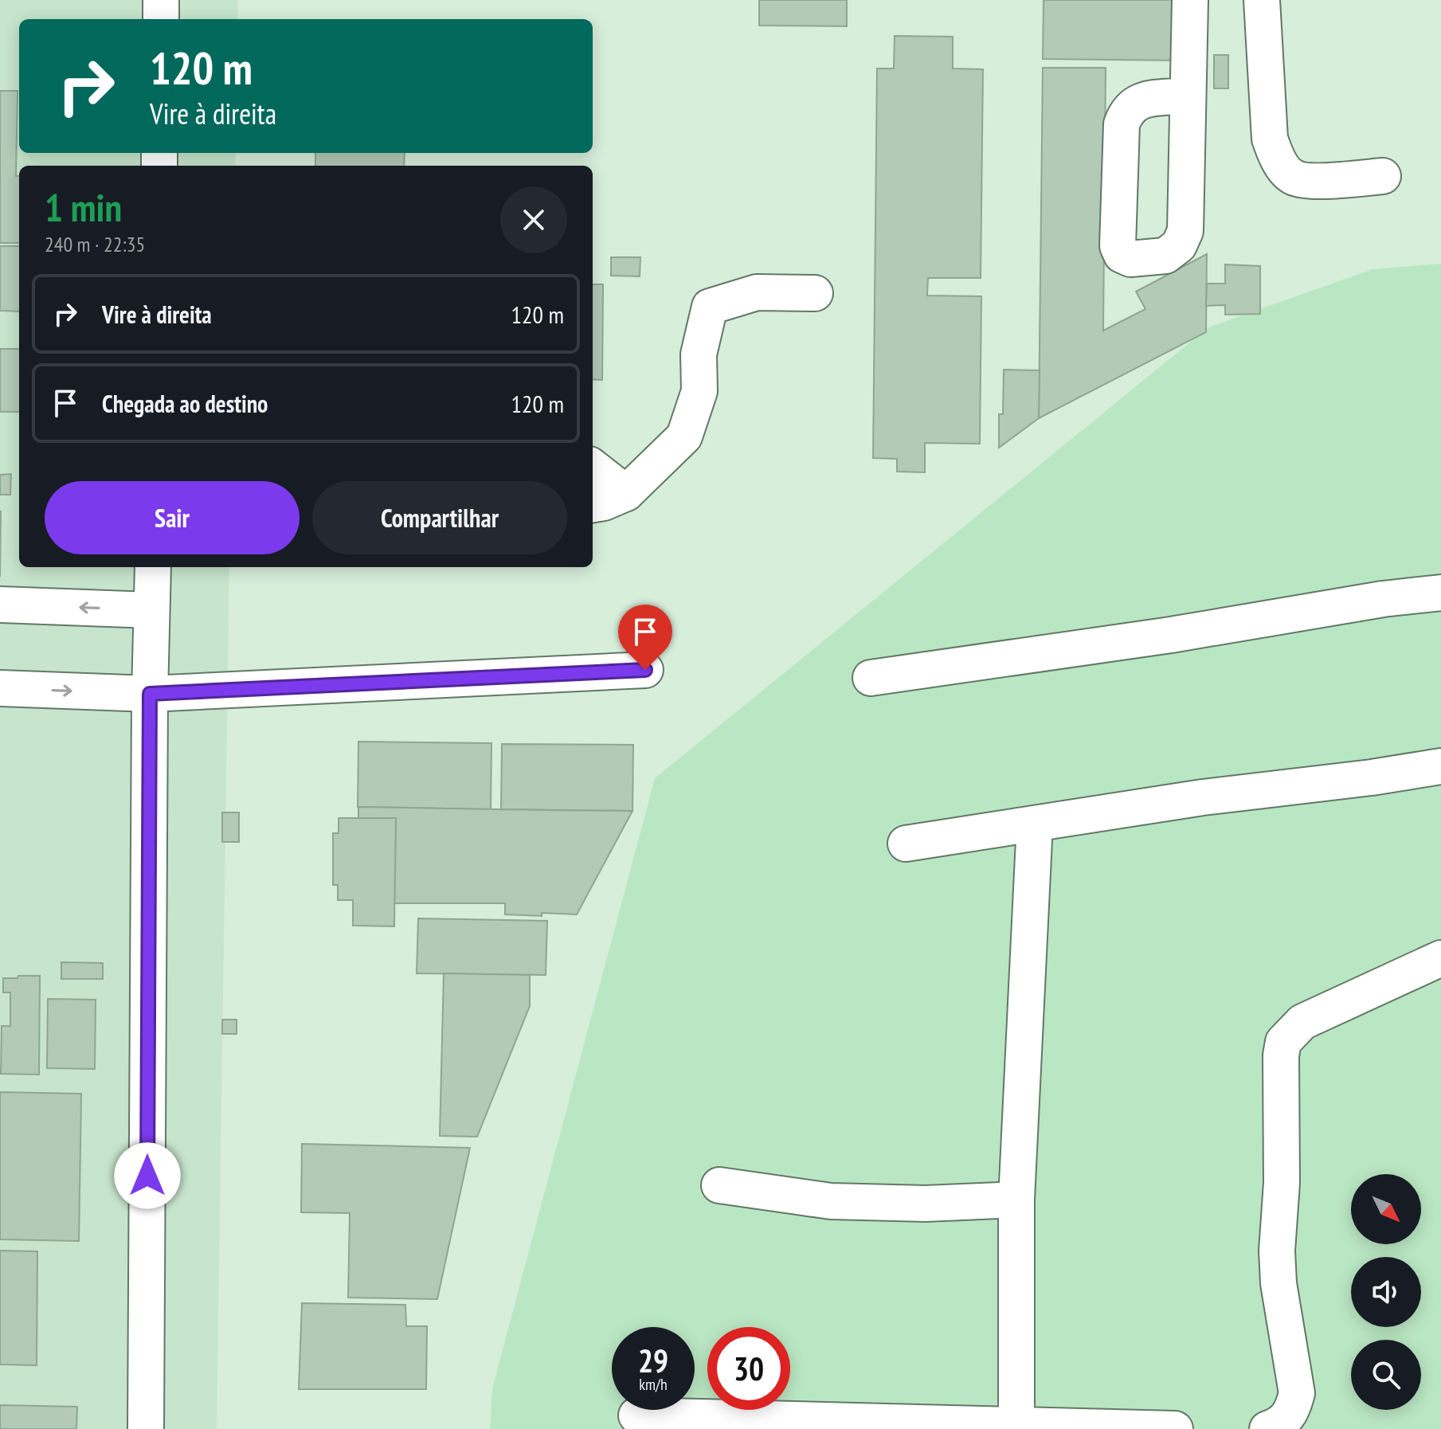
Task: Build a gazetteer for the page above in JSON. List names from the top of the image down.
{
  "north": "bottom right",
  "page": {
    "turn": ["120 m", "Vire à direita"],
    "heading": ["1 min", "240 m · 22:35"],
    "list": [
      {
        "name": "Vire à direita",
        "value": "120 m"
      },
      {
        "name": "Chegada ao destino",
        "value": "120 m"
      }
    ],
    "buttons": ["Sair", "Compartilhar"],
    "speed": "29 km/h",
    "limit": "30"
  }
}
